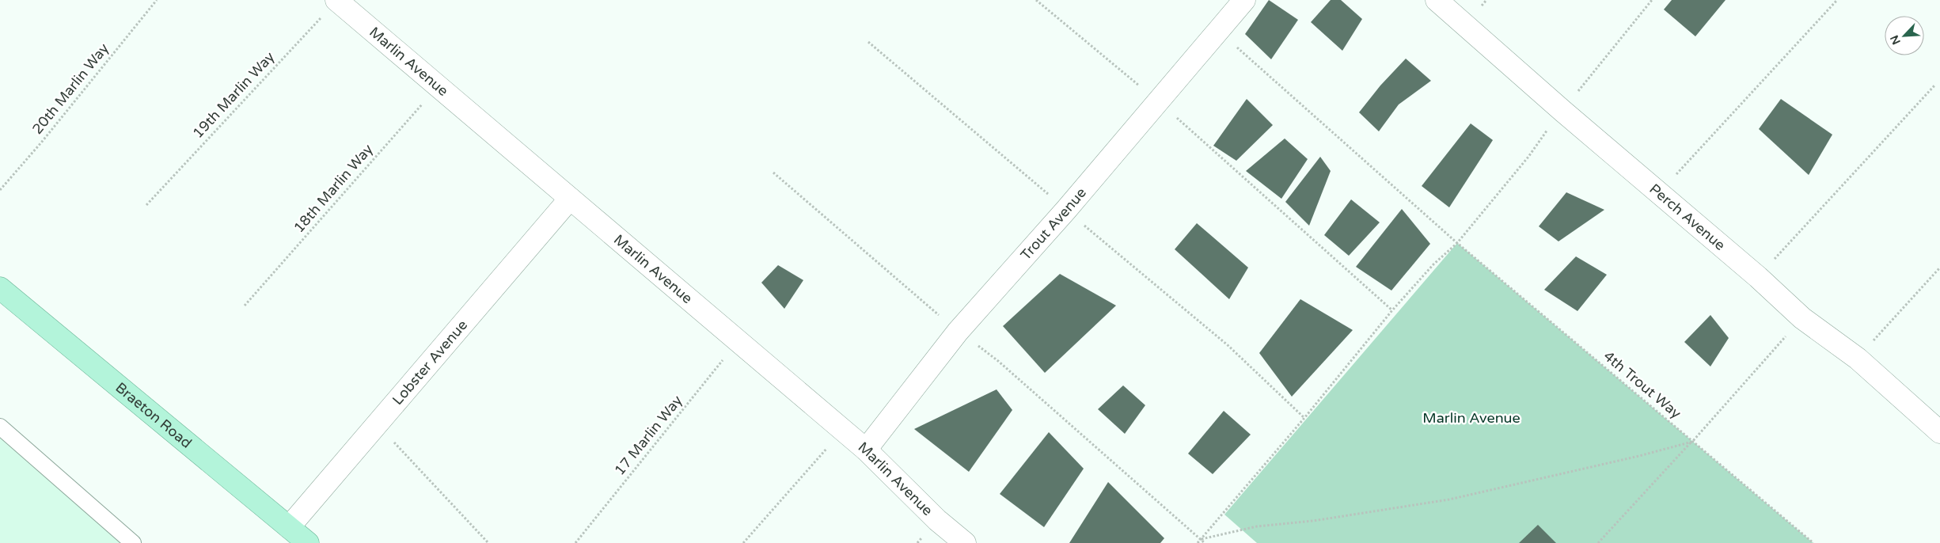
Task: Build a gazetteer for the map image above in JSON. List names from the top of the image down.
{
  "streets": {
    "main road": ["Braeton Road"],
    "street": [
      "Marlin Avenue",
      "Perch Avenue",
      "Trout Avenue",
      "Lobster Avenue"
    ],
    "path": [
      "20th Marlin Way",
      "19th Marlin Way",
      "18th Marlin Way",
      "4th Trout Way",
      "17 Marlin Way"
    ]
  },
  "crossings": [
    ["Marlin Avenue", "19th Marlin Way"],
    ["Marlin Avenue", "18th Marlin Way"],
    ["Marlin Avenue", "Trout Avenue"],
    ["Marlin Avenue", "Lobster Avenue"],
    ["Marlin Avenue", "17 Marlin Way"],
    ["Trout Avenue", "4th Trout Way"],
    ["Lobster Avenue", "Braeton Road"]
  ],
  "parks": ["Marlin Avenue"],
  "north": "bottom left"
}
